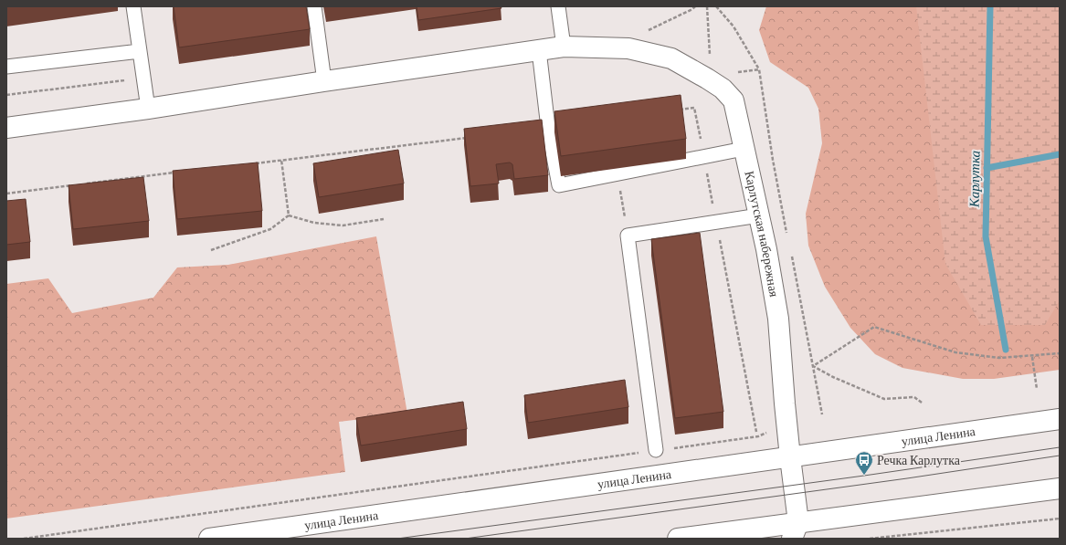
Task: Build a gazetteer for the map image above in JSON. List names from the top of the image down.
{
  "streets": {
    "main road": ["Карлутская набережная", "улица Ленина"]
  },
  "crossings": [
    ["Карлутская набережная", "улица Ленина"]
  ],
  "water": ["Карлутка"],
  "places": {
    "bus stop": ["Речка Карлутка"]
  }
}
